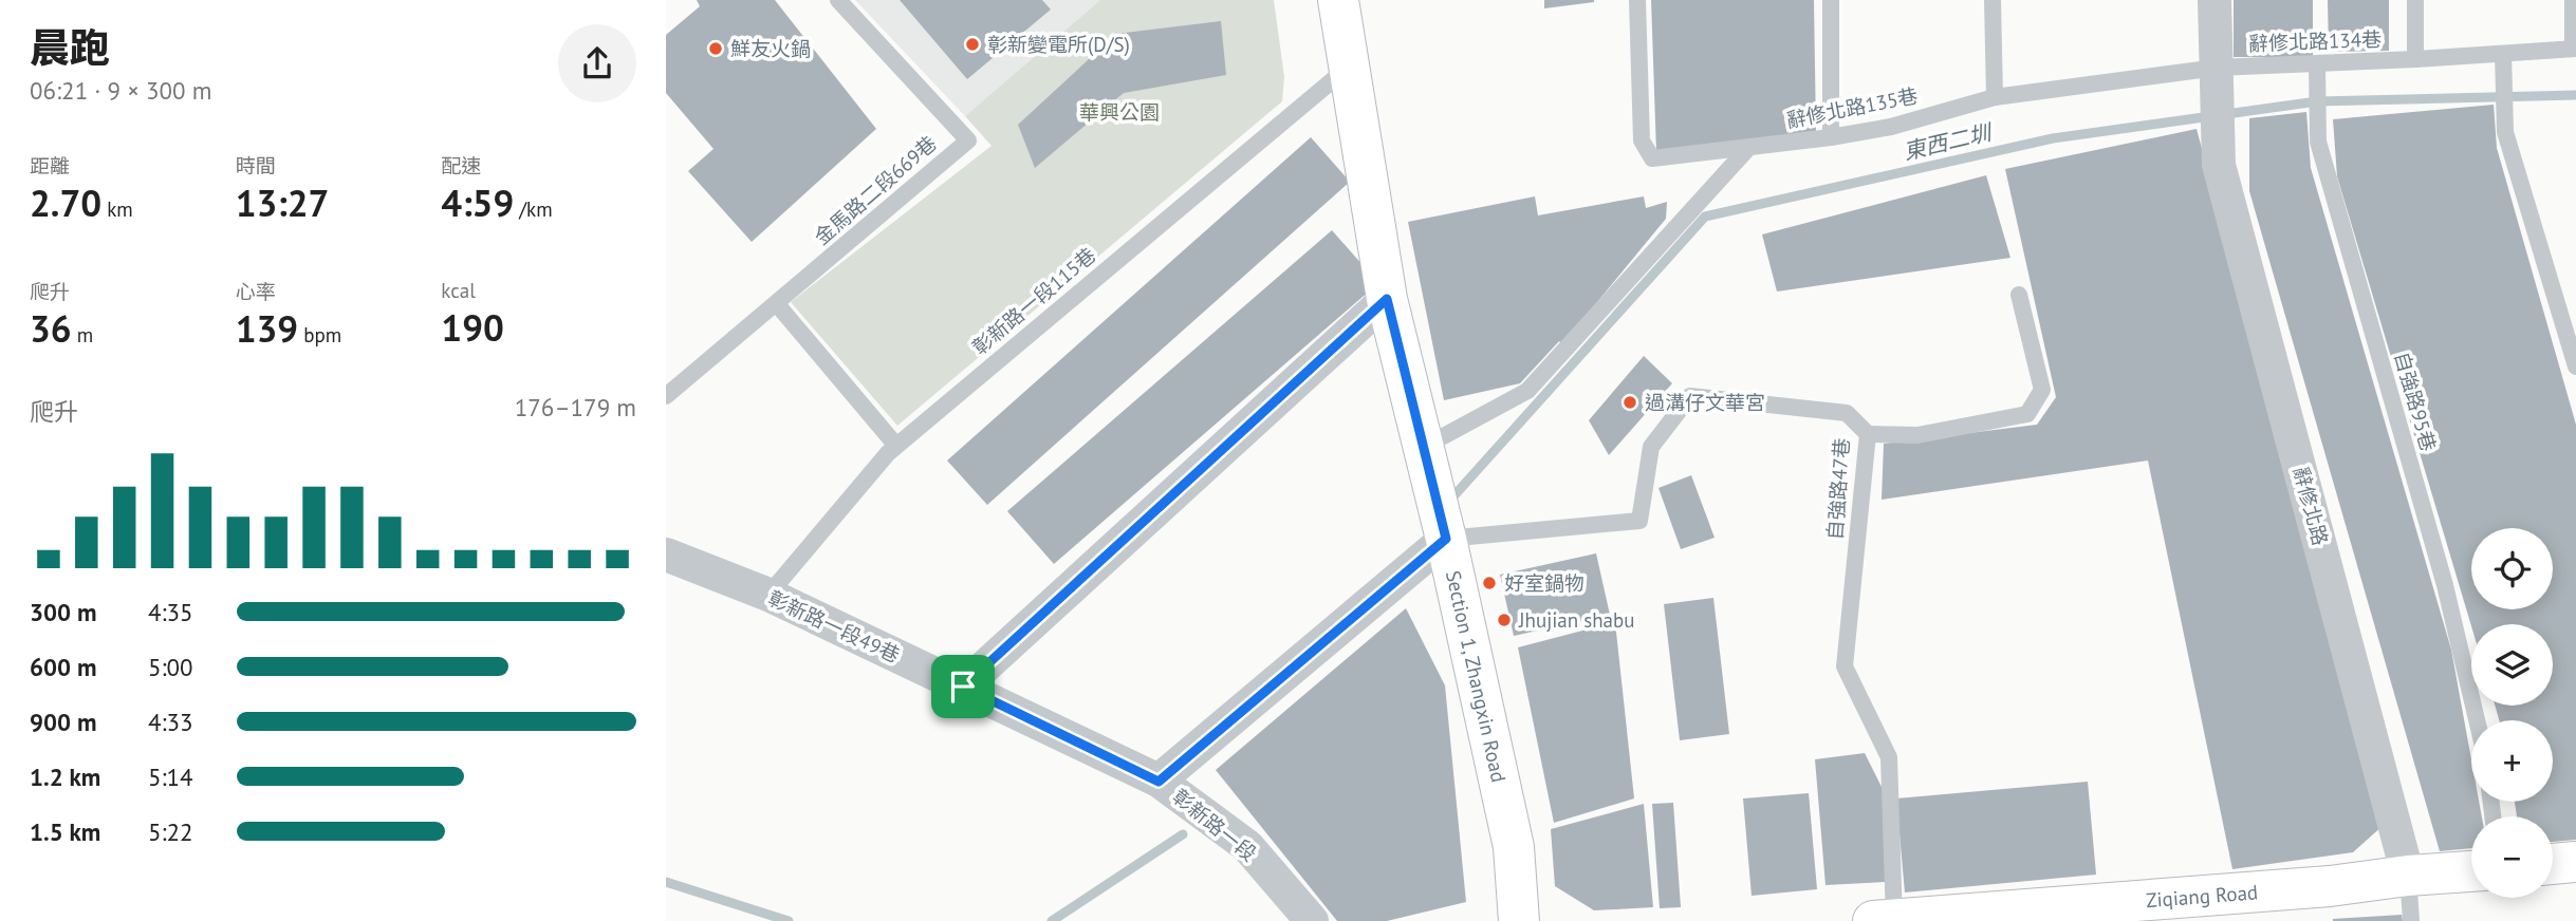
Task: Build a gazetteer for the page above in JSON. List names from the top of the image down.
{
  "streets": {
    "street": [
      "辭修北路",
      "彰新路一段49巷",
      "Section 1, Zhangxin Road",
      "彰新路一段",
      "Ziqiang Road"
    ],
    "lane": [
      "辭修北路134巷",
      "辭修北路135巷",
      "金馬路二段669巷",
      "彰新路一段115巷",
      "自強路95巷",
      "自強路47巷"
    ]
  },
  "crossings": [
    ["辭修北路134巷", "辭修北路135巷"],
    ["辭修北路134巷", "自強路95巷"],
    ["辭修北路134巷", "辭修北路"],
    ["辭修北路135巷", "辭修北路"],
    ["彰新路一段115巷", "彰新路一段49巷"],
    ["彰新路一段115巷", "Section 1, Zhangxin Road"],
    ["自強路47巷", "Section 1, Zhangxin Road"],
    ["自強路47巷", "彰新路一段"],
    ["自強路47巷", "Ziqiang Road"],
    ["辭修北路", "Ziqiang Road"],
    ["彰新路一段49巷", "彰新路一段"],
    ["Section 1, Zhangxin Road", "彰新路一段"]
  ],
  "water": ["東西二圳"],
  "parks": ["華興公園"],
  "places": [
    "彰新變電所(D/S)",
    "鮮友火鍋",
    "過溝仔文華宮",
    "好室鍋物",
    "Jhujian shabu"
  ],
  "page": {
    "heading": ["晨跑", "06:21 · 9 × 300 m"],
    "stats": [
      ["距離", "2.70 km"],
      ["時間", "13:27"],
      ["配速", "4:59 /km"],
      ["爬升", "36 m"],
      ["心率", "139 bpm"],
      ["kcal", "190"]
    ],
    "chart": ["爬升", "176–179 m"],
    "map_buttons": ["+", "−"],
    "list": [
      {
        "name": "300 m",
        "note": "4:35"
      },
      {
        "name": "600 m",
        "note": "5:00"
      },
      {
        "name": "900 m",
        "note": "4:33"
      },
      {
        "name": "1.2 km",
        "note": "5:14"
      },
      {
        "name": "1.5 km",
        "note": "5:22"
      }
    ]
  }
}
